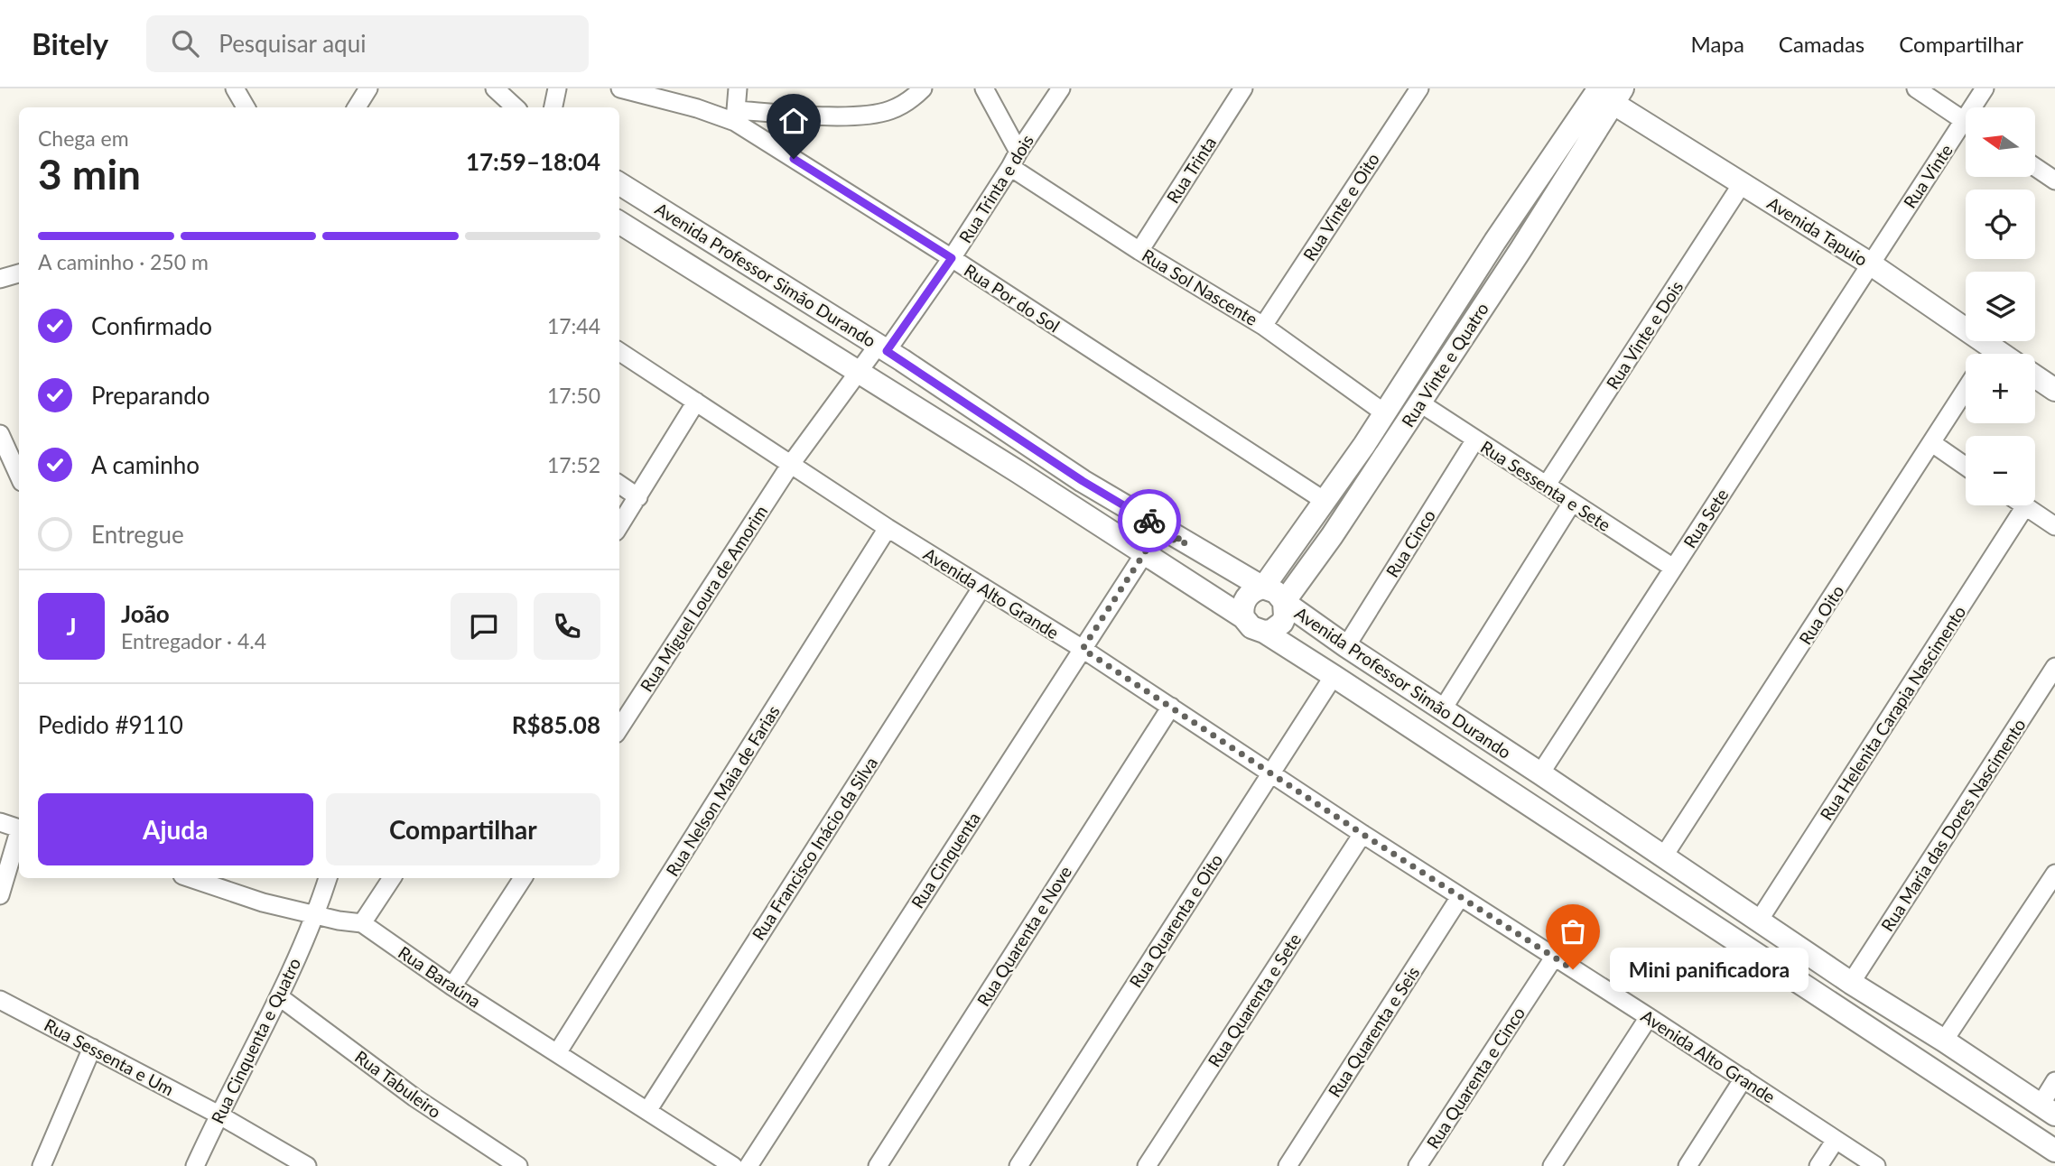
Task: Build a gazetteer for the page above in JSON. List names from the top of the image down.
{
  "streets": {
    "street": [
      "Rua Trinta",
      "Rua Vinte",
      "Rua Trinta e dois",
      "Rua Vinte e Oito",
      "Avenida Tapuio",
      "Avenida Professor Simão Durando",
      "Rua Sol Nascente",
      "Rua Por do Sol",
      "Rua Vinte e Dois",
      "Rua Vinte e Quatro",
      "Rua Sessenta e Sete",
      "Rua Sete",
      "Rua Cinco",
      "Avenida Alto Grande",
      "Rua Miguel Loura de Amorim",
      "Rua Oito",
      "Rua Helenita Carapia Nascimento",
      "Rua Nelson Maia de Farias",
      "Rua Maria das Dores Nascimento",
      "Rua Francisco Inácio da Silva",
      "Rua Cinquenta",
      "Rua Quarenta e Oito",
      "Rua Quarenta e Nove",
      "Rua Baraúna",
      "Rua Quarenta e Sete",
      "Rua Quarenta e Seis",
      "Rua Cinquenta e Quatro",
      "Rua Sessenta e Um",
      "Rua Quarenta e Cinco",
      "Rua Tabuleiro"
    ]
  },
  "crossings": [
    ["Rua Trinta", "Rua Sol Nascente"],
    ["Rua Vinte", "Avenida Tapuio"],
    ["Rua Vinte", "Rua Sete"],
    ["Rua Trinta e dois", "Avenida Professor Simão Durando"],
    ["Rua Trinta e dois", "Rua Sol Nascente"],
    ["Rua Trinta e dois", "Rua Por do Sol"],
    ["Rua Trinta e dois", "Rua Miguel Loura de Amorim"],
    ["Rua Vinte e Oito", "Rua Sol Nascente"],
    ["Avenida Tapuio", "Rua Vinte e Dois"],
    ["Avenida Tapuio", "Rua Vinte e Quatro"],
    ["Avenida Tapuio", "Rua Sete"],
    ["Avenida Professor Simão Durando", "Rua Vinte e Quatro"],
    ["Avenida Professor Simão Durando", "Rua Sete"],
    ["Avenida Professor Simão Durando", "Rua Cinco"],
    ["Avenida Professor Simão Durando", "Rua Miguel Loura de Amorim"],
    ["Avenida Professor Simão Durando", "Rua Oito"],
    ["Avenida Professor Simão Durando", "Rua Helenita Carapia Nascimento"],
    ["Avenida Professor Simão Durando", "Rua Maria das Dores Nascimento"],
    ["Avenida Professor Simão Durando", "Rua Cinquenta"],
    ["Avenida Professor Simão Durando", "Rua Quarenta e Oito"],
    ["Rua Sol Nascente", "Rua Vinte e Quatro"],
    ["Rua Por do Sol", "Rua Vinte e Quatro"],
    ["Rua Vinte e Dois", "Rua Sessenta e Sete"],
    ["Rua Vinte e Quatro", "Rua Sessenta e Sete"],
    ["Rua Sessenta e Sete", "Rua Sete"],
    ["Rua Sessenta e Sete", "Rua Cinco"],
    ["Avenida Alto Grande", "Rua Miguel Loura de Amorim"],
    ["Avenida Alto Grande", "Rua Nelson Maia de Farias"],
    ["Avenida Alto Grande", "Rua Francisco Inácio da Silva"],
    ["Avenida Alto Grande", "Rua Cinquenta"],
    ["Avenida Alto Grande", "Rua Quarenta e Oito"],
    ["Avenida Alto Grande", "Rua Quarenta e Nove"],
    ["Avenida Alto Grande", "Rua Quarenta e Sete"],
    ["Avenida Alto Grande", "Rua Quarenta e Seis"],
    ["Avenida Alto Grande", "Rua Quarenta e Cinco"],
    ["Rua Nelson Maia de Farias", "Rua Baraúna"],
    ["Rua Francisco Inácio da Silva", "Rua Baraúna"],
    ["Rua Baraúna", "Rua Cinquenta e Quatro"],
    ["Rua Cinquenta e Quatro", "Rua Sessenta e Um"],
    ["Rua Cinquenta e Quatro", "Rua Tabuleiro"]
  ],
  "places": ["Mini panificadora"],
  "north": "left",
  "page": {
    "header": "Bitely",
    "search": "Pesquisar aqui",
    "nav": ["Mapa", "Camadas", "Compartilhar"],
    "map_buttons": ["+", "−"],
    "heading": ["3 min", "Chega em", "17:59–18:04"],
    "panel": [
      "João",
      "Entregador · 4.4",
      "Pedido #9110",
      "R$85.08"
    ],
    "bar": "A caminho · 250 m",
    "list": [
      ["Confirmado", "17:44"],
      ["Preparando", "17:50"],
      ["A caminho", "17:52"],
      "Entregue"
    ],
    "round": "J",
    "buttons": ["Ajuda", "Compartilhar"],
    "bubble": "Mini panificadora"
  }
}
